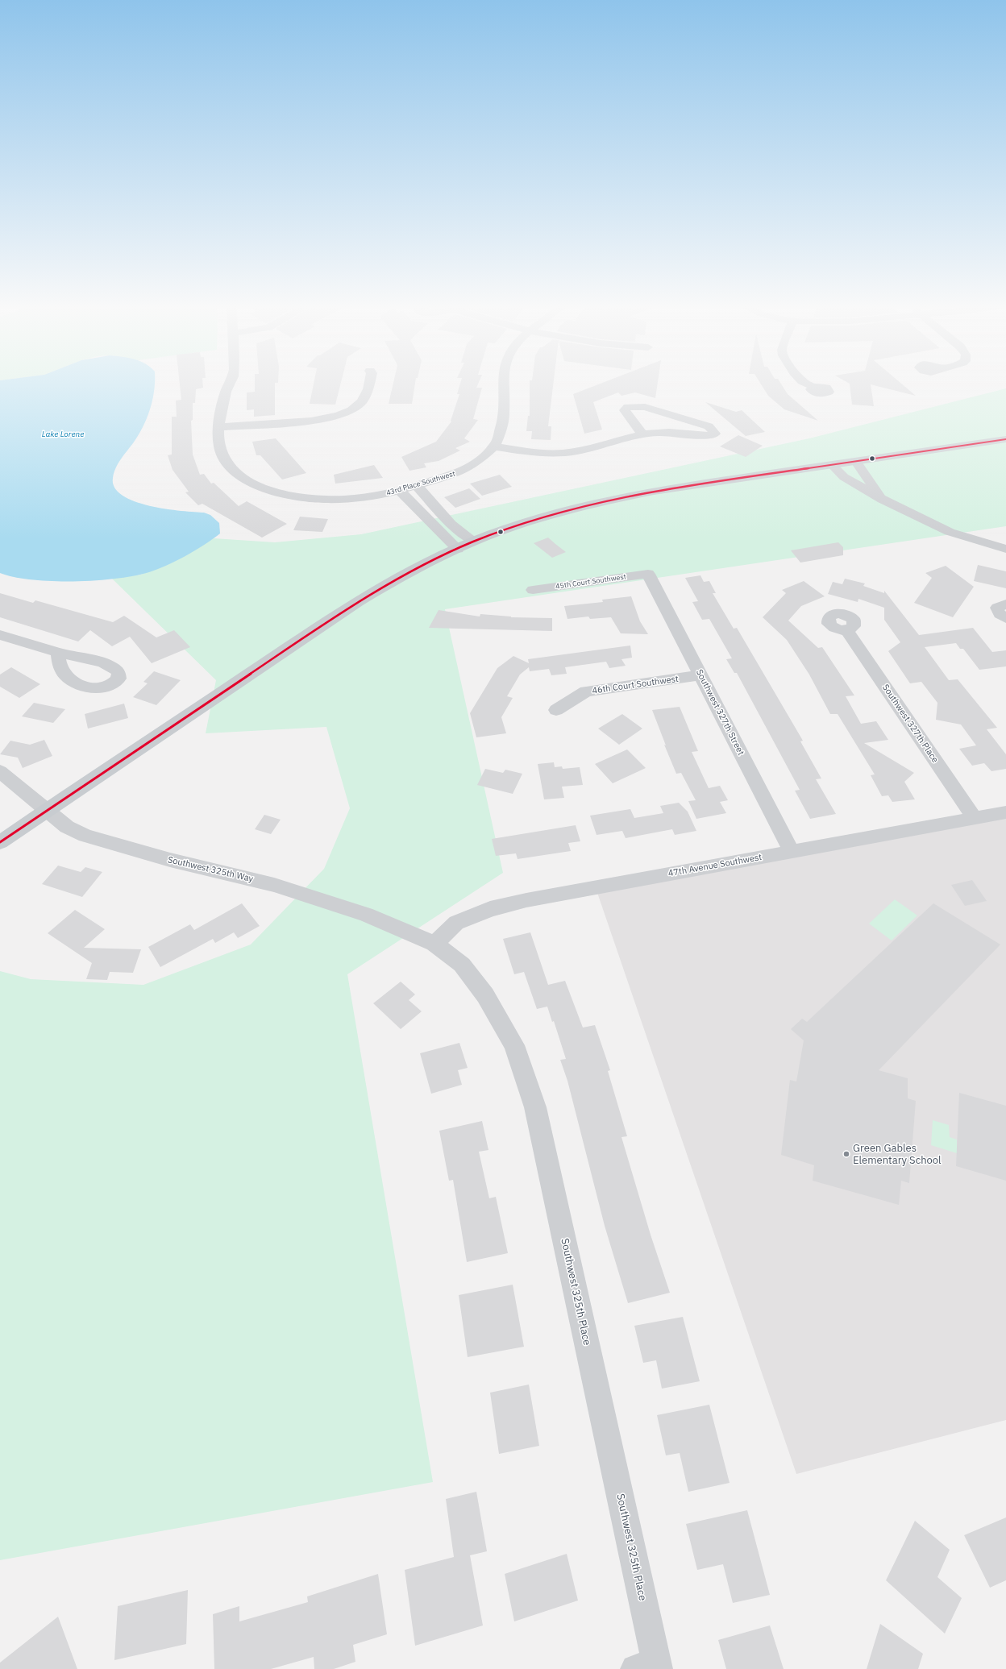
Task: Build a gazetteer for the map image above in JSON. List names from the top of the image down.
{
  "streets": {
    "street": [
      "43rd Place Southwest",
      "45th Court Southwest",
      "46th Court Southwest",
      "Southwest 327th Street",
      "Southwest 327th Place",
      "47th Avenue Southwest",
      "Southwest 325th Way",
      "Southwest 325th Place"
    ]
  },
  "crossings": [
    ["45th Court Southwest", "Southwest 327th Street"],
    ["46th Court Southwest", "Southwest 327th Street"],
    ["Southwest 327th Street", "47th Avenue Southwest"],
    ["Southwest 327th Place", "47th Avenue Southwest"],
    ["47th Avenue Southwest", "Southwest 325th Way"],
    ["47th Avenue Southwest", "Southwest 325th Place"],
    ["Southwest 325th Way", "Southwest 325th Place"]
  ],
  "water": ["Lake Lorene"],
  "places": ["Green Gables Elementary School"]
}
